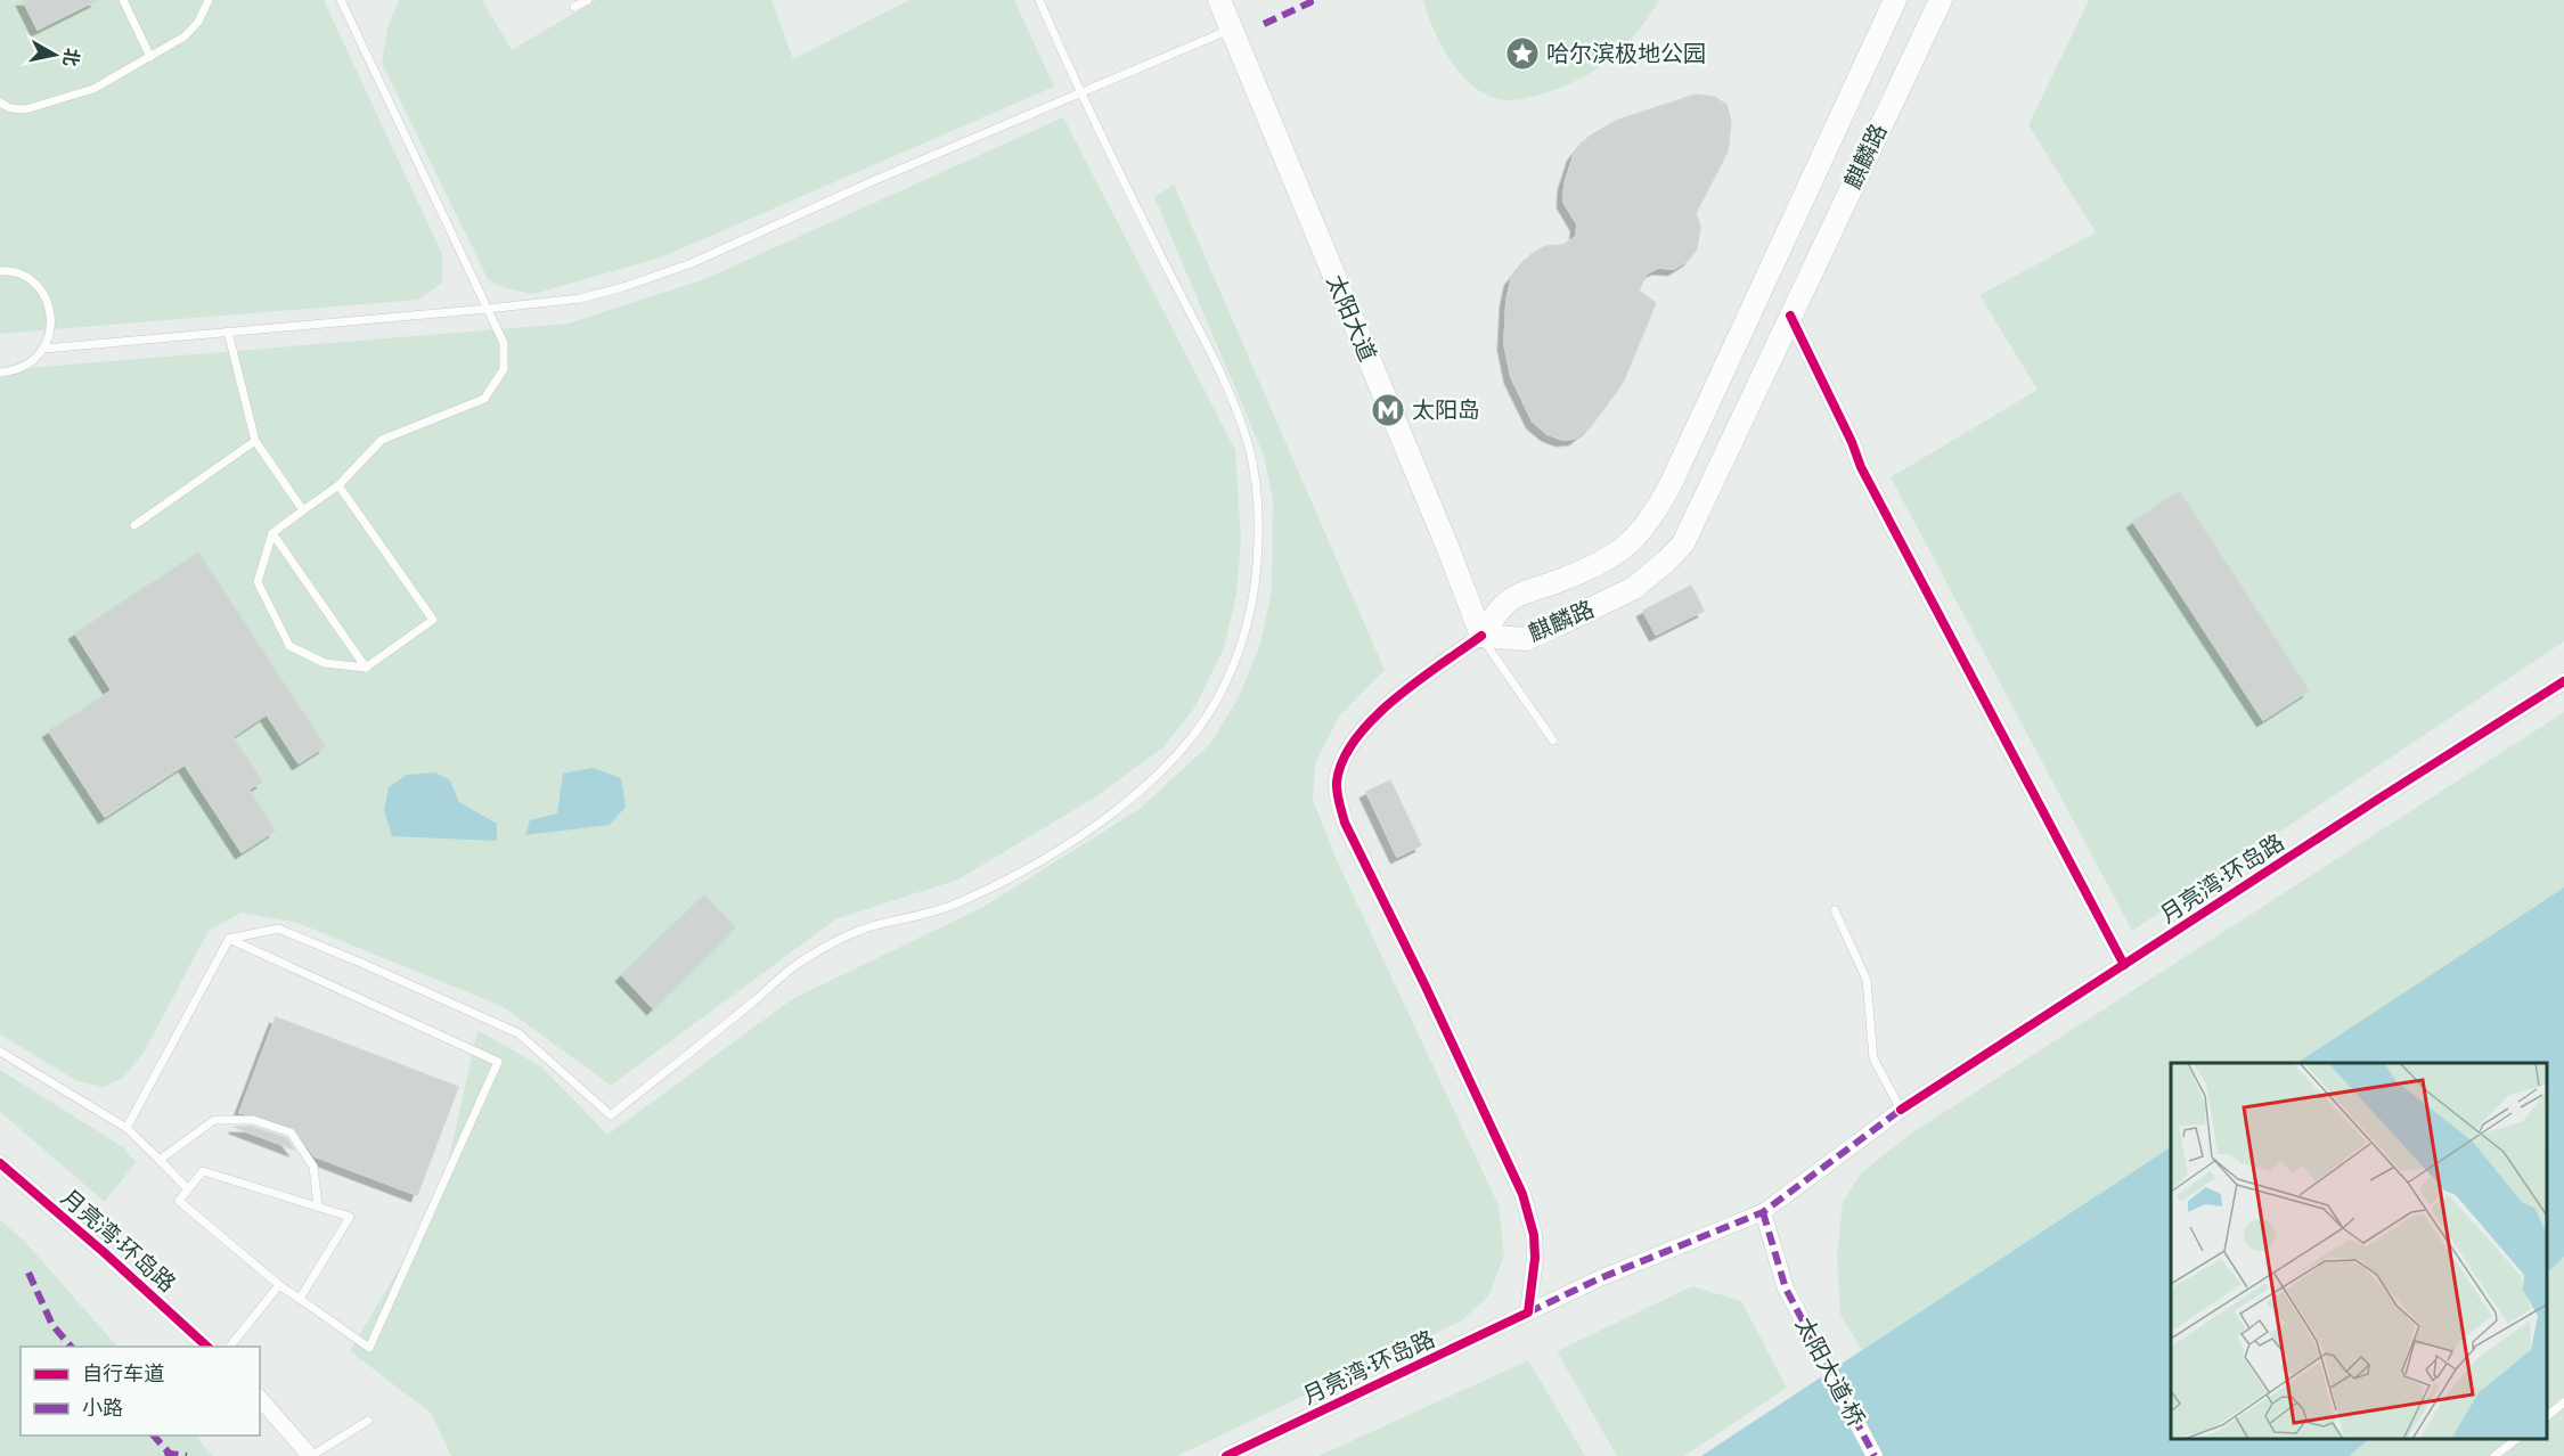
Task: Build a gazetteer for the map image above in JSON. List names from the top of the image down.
{
  "streets": {
    "main road": ["麒麟路", "太阳大道"],
    "street": ["月亮湾·环岛路", "太阳大道·桥"]
  },
  "crossings": [
    ["麒麟路", "太阳大道"],
    ["月亮湾·环岛路", "太阳大道·桥"]
  ],
  "places": {
    "place": ["哈尔滨极地公园"],
    "metro station": ["太阳岛"]
  },
  "legend": ["自行车道", "小路"],
  "north": "right"
}
